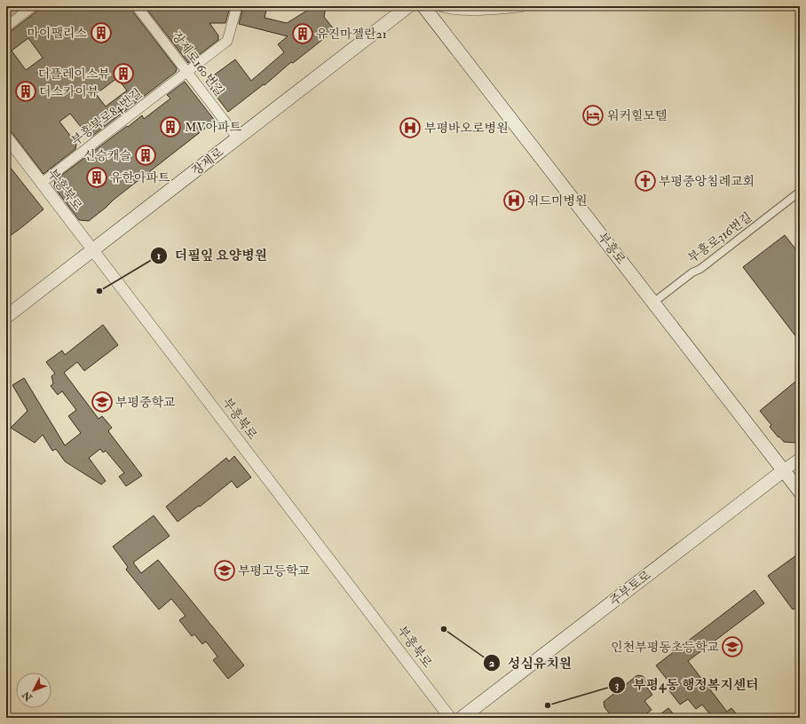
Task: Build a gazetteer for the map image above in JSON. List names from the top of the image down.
{
  "streets": {
    "main road": ["장제로", "부흥로", "주부토로"],
    "street": [
      "장제로160번길",
      "부흥북로84번길",
      "부흥북로",
      "부흥로316번길"
    ]
  },
  "crossings": [
    ["장제로160번길", "부흥북로84번길"],
    ["장제로160번길", "장제로"],
    ["부흥북로84번길", "부흥북로"],
    ["장제로", "부흥북로"],
    ["부흥로316번길", "부흥로"],
    ["부흥로", "주부토로"]
  ],
  "places": {
    "building": [
      "마이팰리스",
      "유진마젤란21",
      "더플레이스뷰",
      "더스카이뷰",
      "MV아파트",
      "신승캐슬",
      "유한아파트"
    ],
    "hotel": ["워커힐모텔"],
    "hospital": ["부평바오로병원", "위드미병원"],
    "church": ["부평중앙침례교회"],
    "other": ["더필잎 요양병원", "성심유치원", "부평4동 행정복지센터"],
    "school or university": ["부평중학교", "부평고등학교", "인천부평동초등학교"]
  },
  "north": "bottom left"
}
